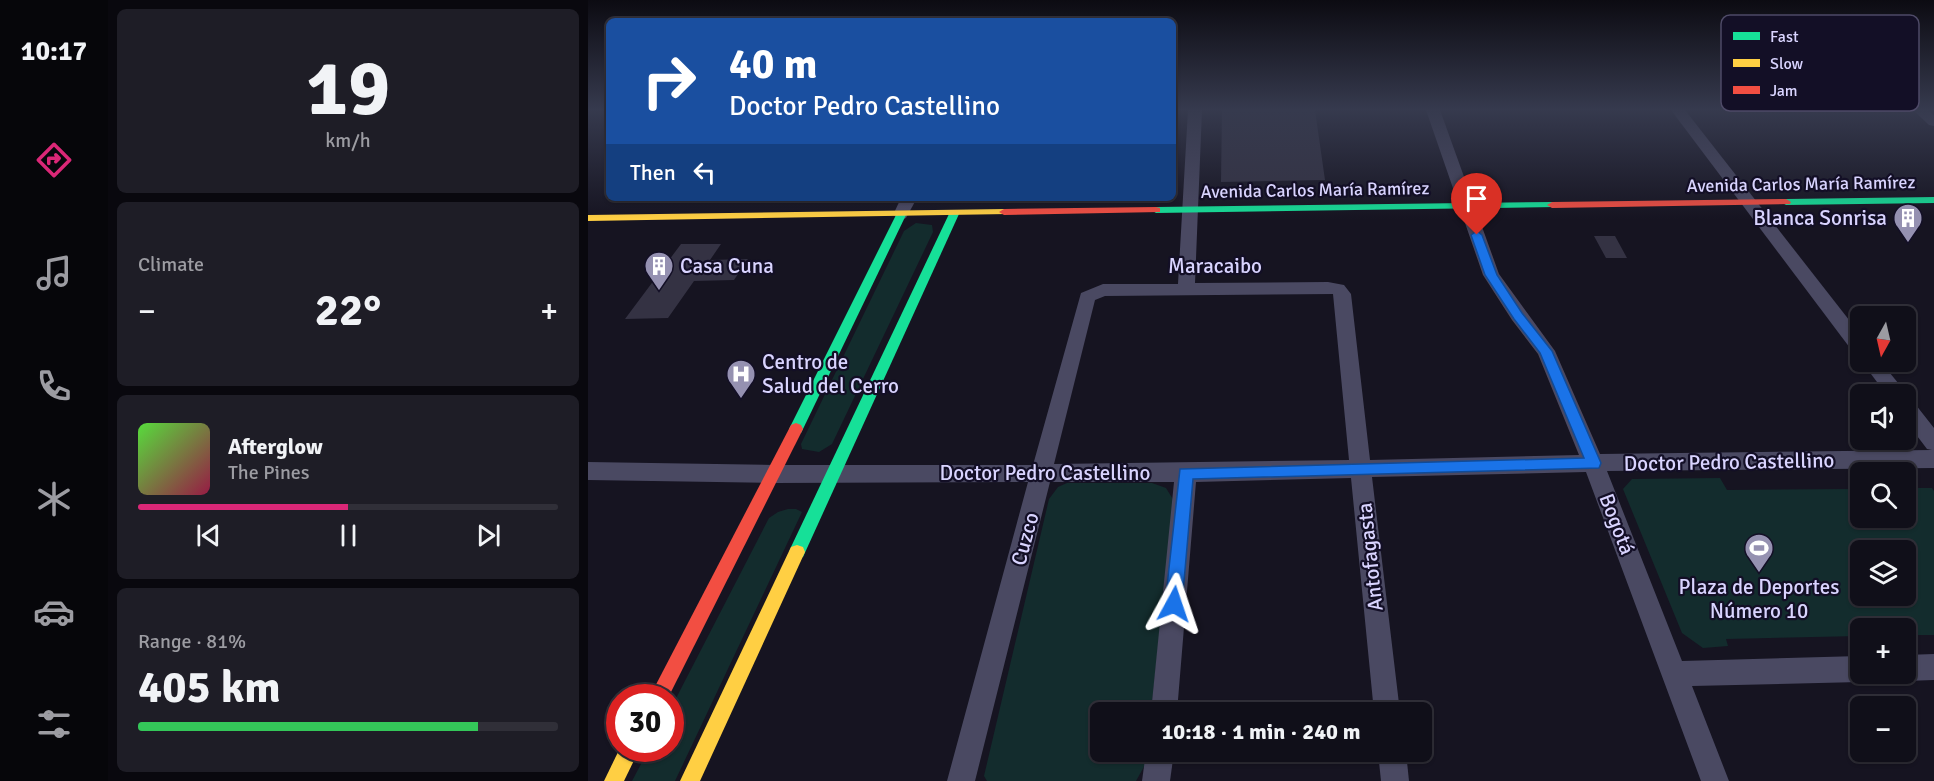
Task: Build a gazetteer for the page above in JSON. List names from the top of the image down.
{
  "streets": {
    "main road": ["Avenida Carlos María Ramírez"],
    "street": [
      "Maracaibo",
      "Doctor Pedro Castellino",
      "Bogotá",
      "Cuzco",
      "Antofagasta"
    ]
  },
  "crossings": [
    ["Avenida Carlos María Ramírez", "Bogotá"],
    ["Maracaibo", "Cuzco"],
    ["Maracaibo", "Antofagasta"],
    ["Doctor Pedro Castellino", "Bogotá"],
    ["Doctor Pedro Castellino", "Cuzco"],
    ["Doctor Pedro Castellino", "Antofagasta"]
  ],
  "places": {
    "building": ["Blanca Sonrisa", "Casa Cuna"],
    "hospital": ["Centro de Salud del Cerro"],
    "sports": ["Plaza de Deportes Número 10"]
  },
  "legend": ["Fast", "Slow", "Jam"],
  "north": "bottom",
  "page": {
    "tabs": "10:17",
    "tile": [
      ["19", "km/h"],
      "Climate",
      ["Range · 81%", "405 km"]
    ],
    "turn": ["40 m", "Doctor Pedro Castellino"],
    "then": "Then",
    "heat": ["−", "22°", "+"],
    "map_buttons": ["+", "−"],
    "song": ["Afterglow", "The Pines"],
    "limit": "30",
    "trip": "10:18 · 1 min · 240 m"
  }
}
